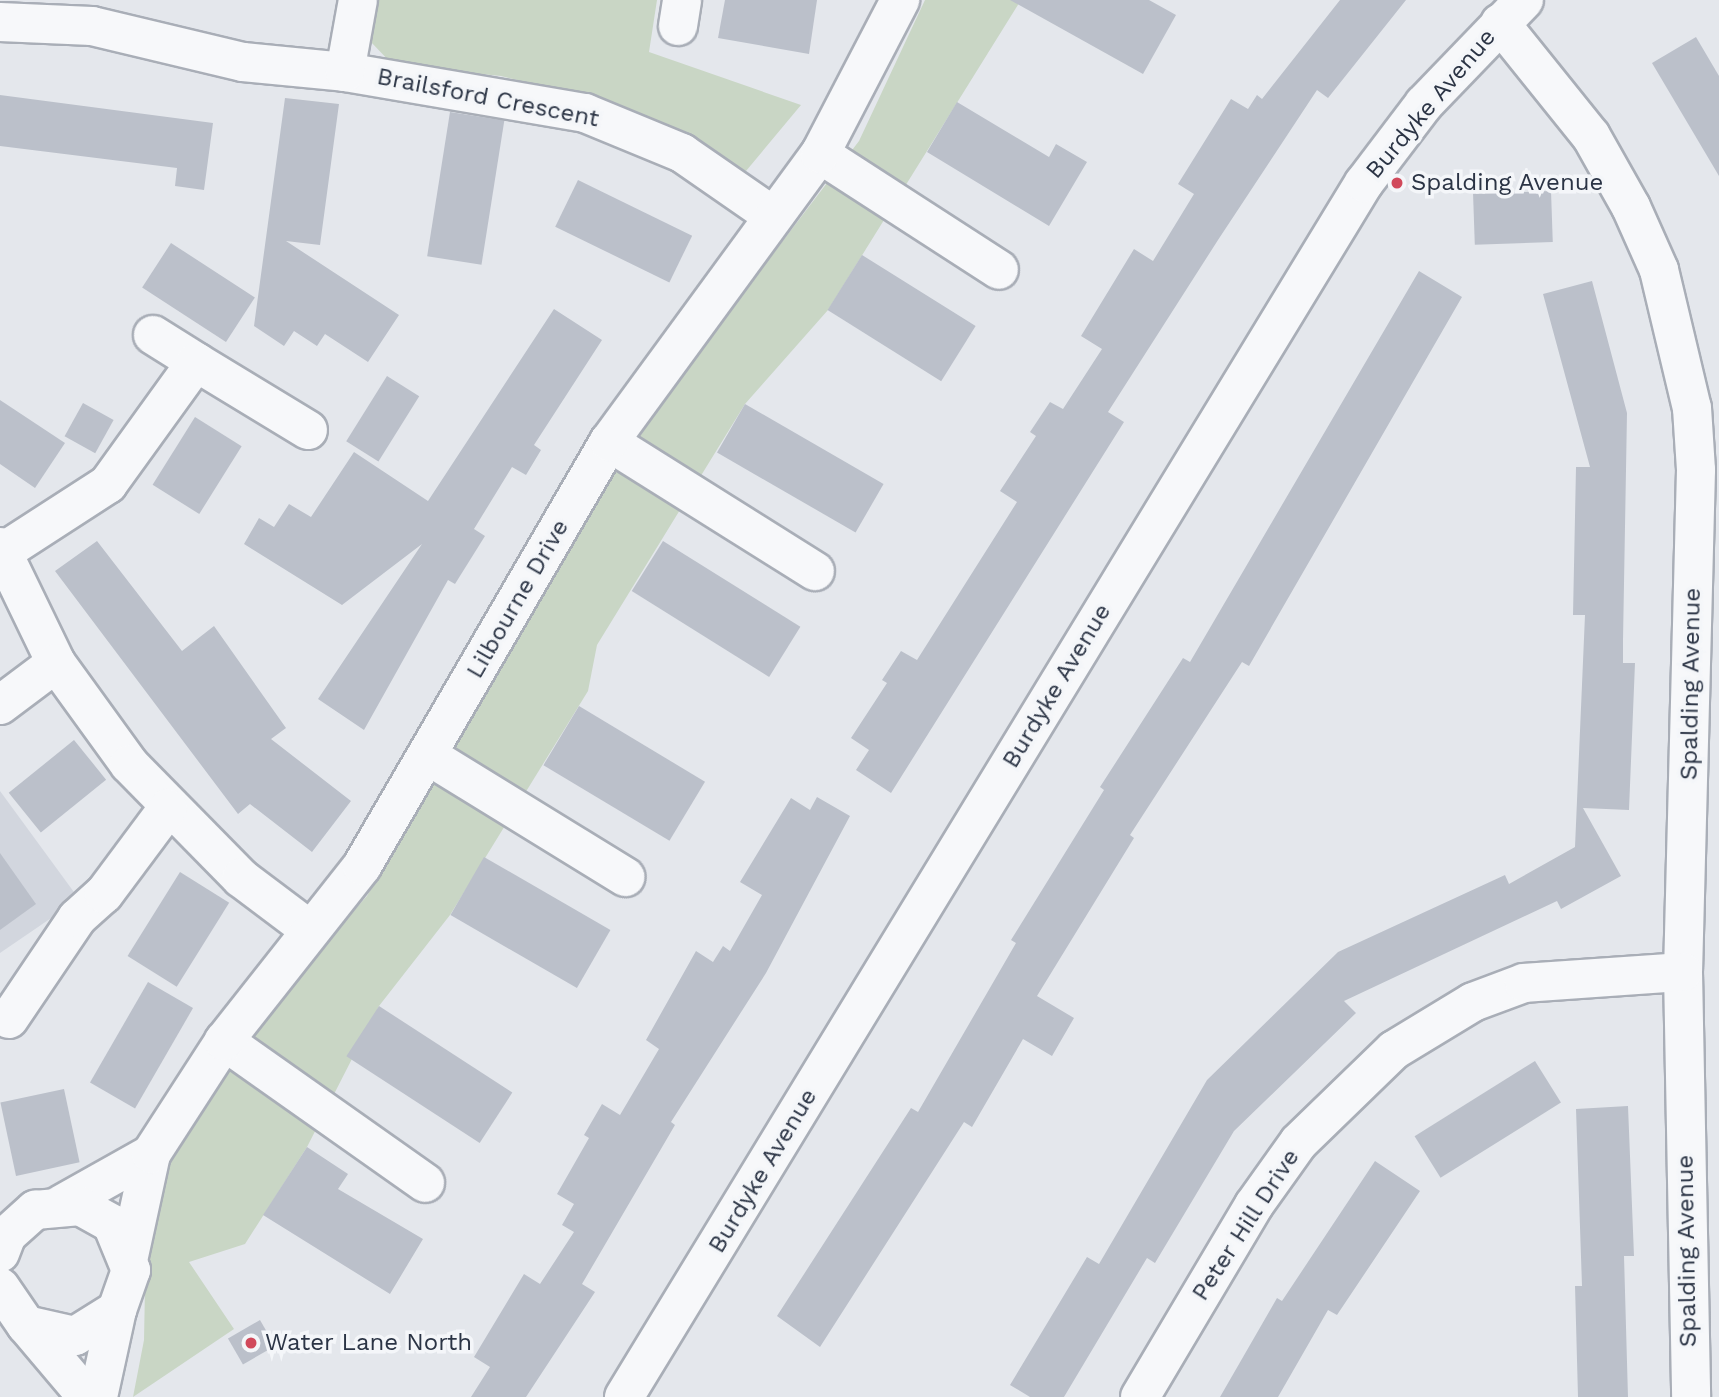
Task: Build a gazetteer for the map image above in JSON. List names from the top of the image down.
{
  "streets": {
    "street": [
      "Brailsford Crescent",
      "Burdyke Avenue",
      "Lilbourne Drive",
      "Spalding Avenue",
      "Peter Hill Drive"
    ]
  },
  "crossings": [
    ["Brailsford Crescent", "Lilbourne Drive"],
    ["Burdyke Avenue", "Spalding Avenue"],
    ["Spalding Avenue", "Peter Hill Drive"]
  ],
  "places": ["Spalding Avenue", "Water Lane North"]
}
